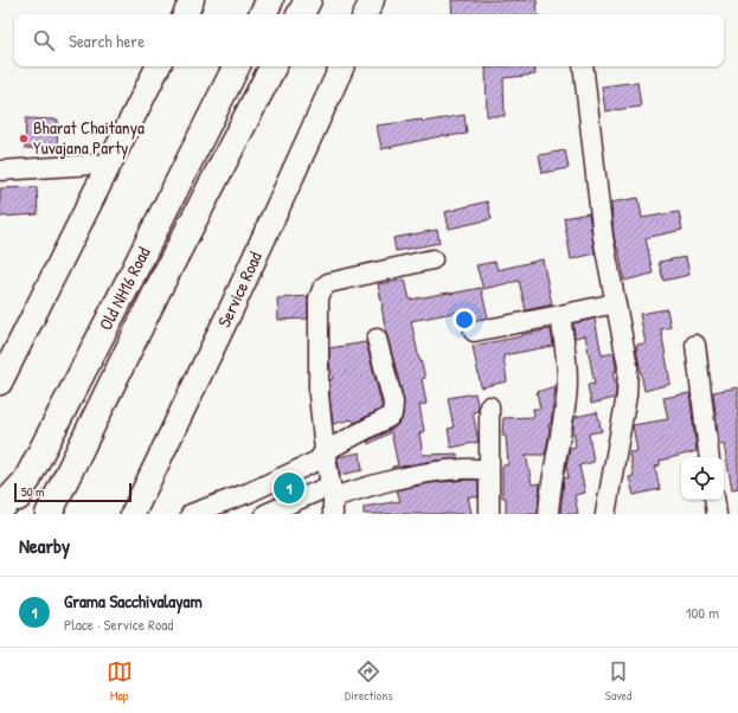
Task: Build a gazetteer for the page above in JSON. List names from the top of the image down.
{
  "streets": {
    "main road": ["Old NH16 Road"],
    "street": ["Service Road"]
  },
  "places": ["Bharat Chaitanya Yuvajana Party"],
  "scale_bar": "50 m",
  "page": {
    "search": "Search here",
    "pins": "1",
    "scale": "50 m",
    "heading": "Nearby",
    "list": [
      {
        "mark": "1",
        "name": "Grama Sacchivalayam",
        "note": "Place · Service Road",
        "value": "100 m"
      }
    ],
    "nav": ["Map", "Directions", "Saved"]
  }
}
